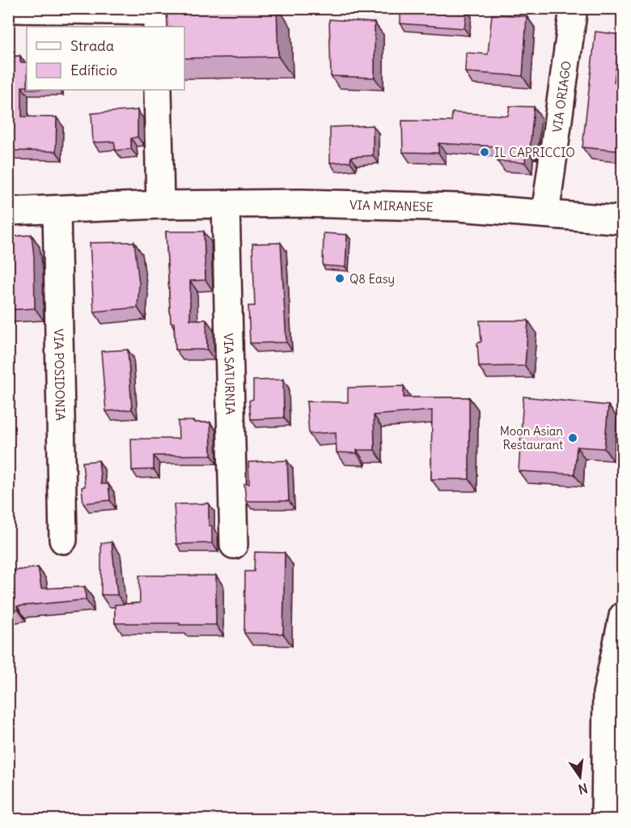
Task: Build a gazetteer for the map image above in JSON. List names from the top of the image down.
{
  "streets": {
    "street": [
      "VIA ORIAGO",
      "VIA MIRANESE",
      "VIA SATURNIA",
      "VIA POSIDONIA"
    ]
  },
  "crossings": [
    ["VIA ORIAGO", "VIA MIRANESE"],
    ["VIA MIRANESE", "VIA SATURNIA"],
    ["VIA MIRANESE", "VIA POSIDONIA"]
  ],
  "places": ["IL CAPRICCIO", "Q8 Easy", "Moon Asian Restaurant"],
  "legend": ["Strada", "Edificio"],
  "north": "bottom"
}
